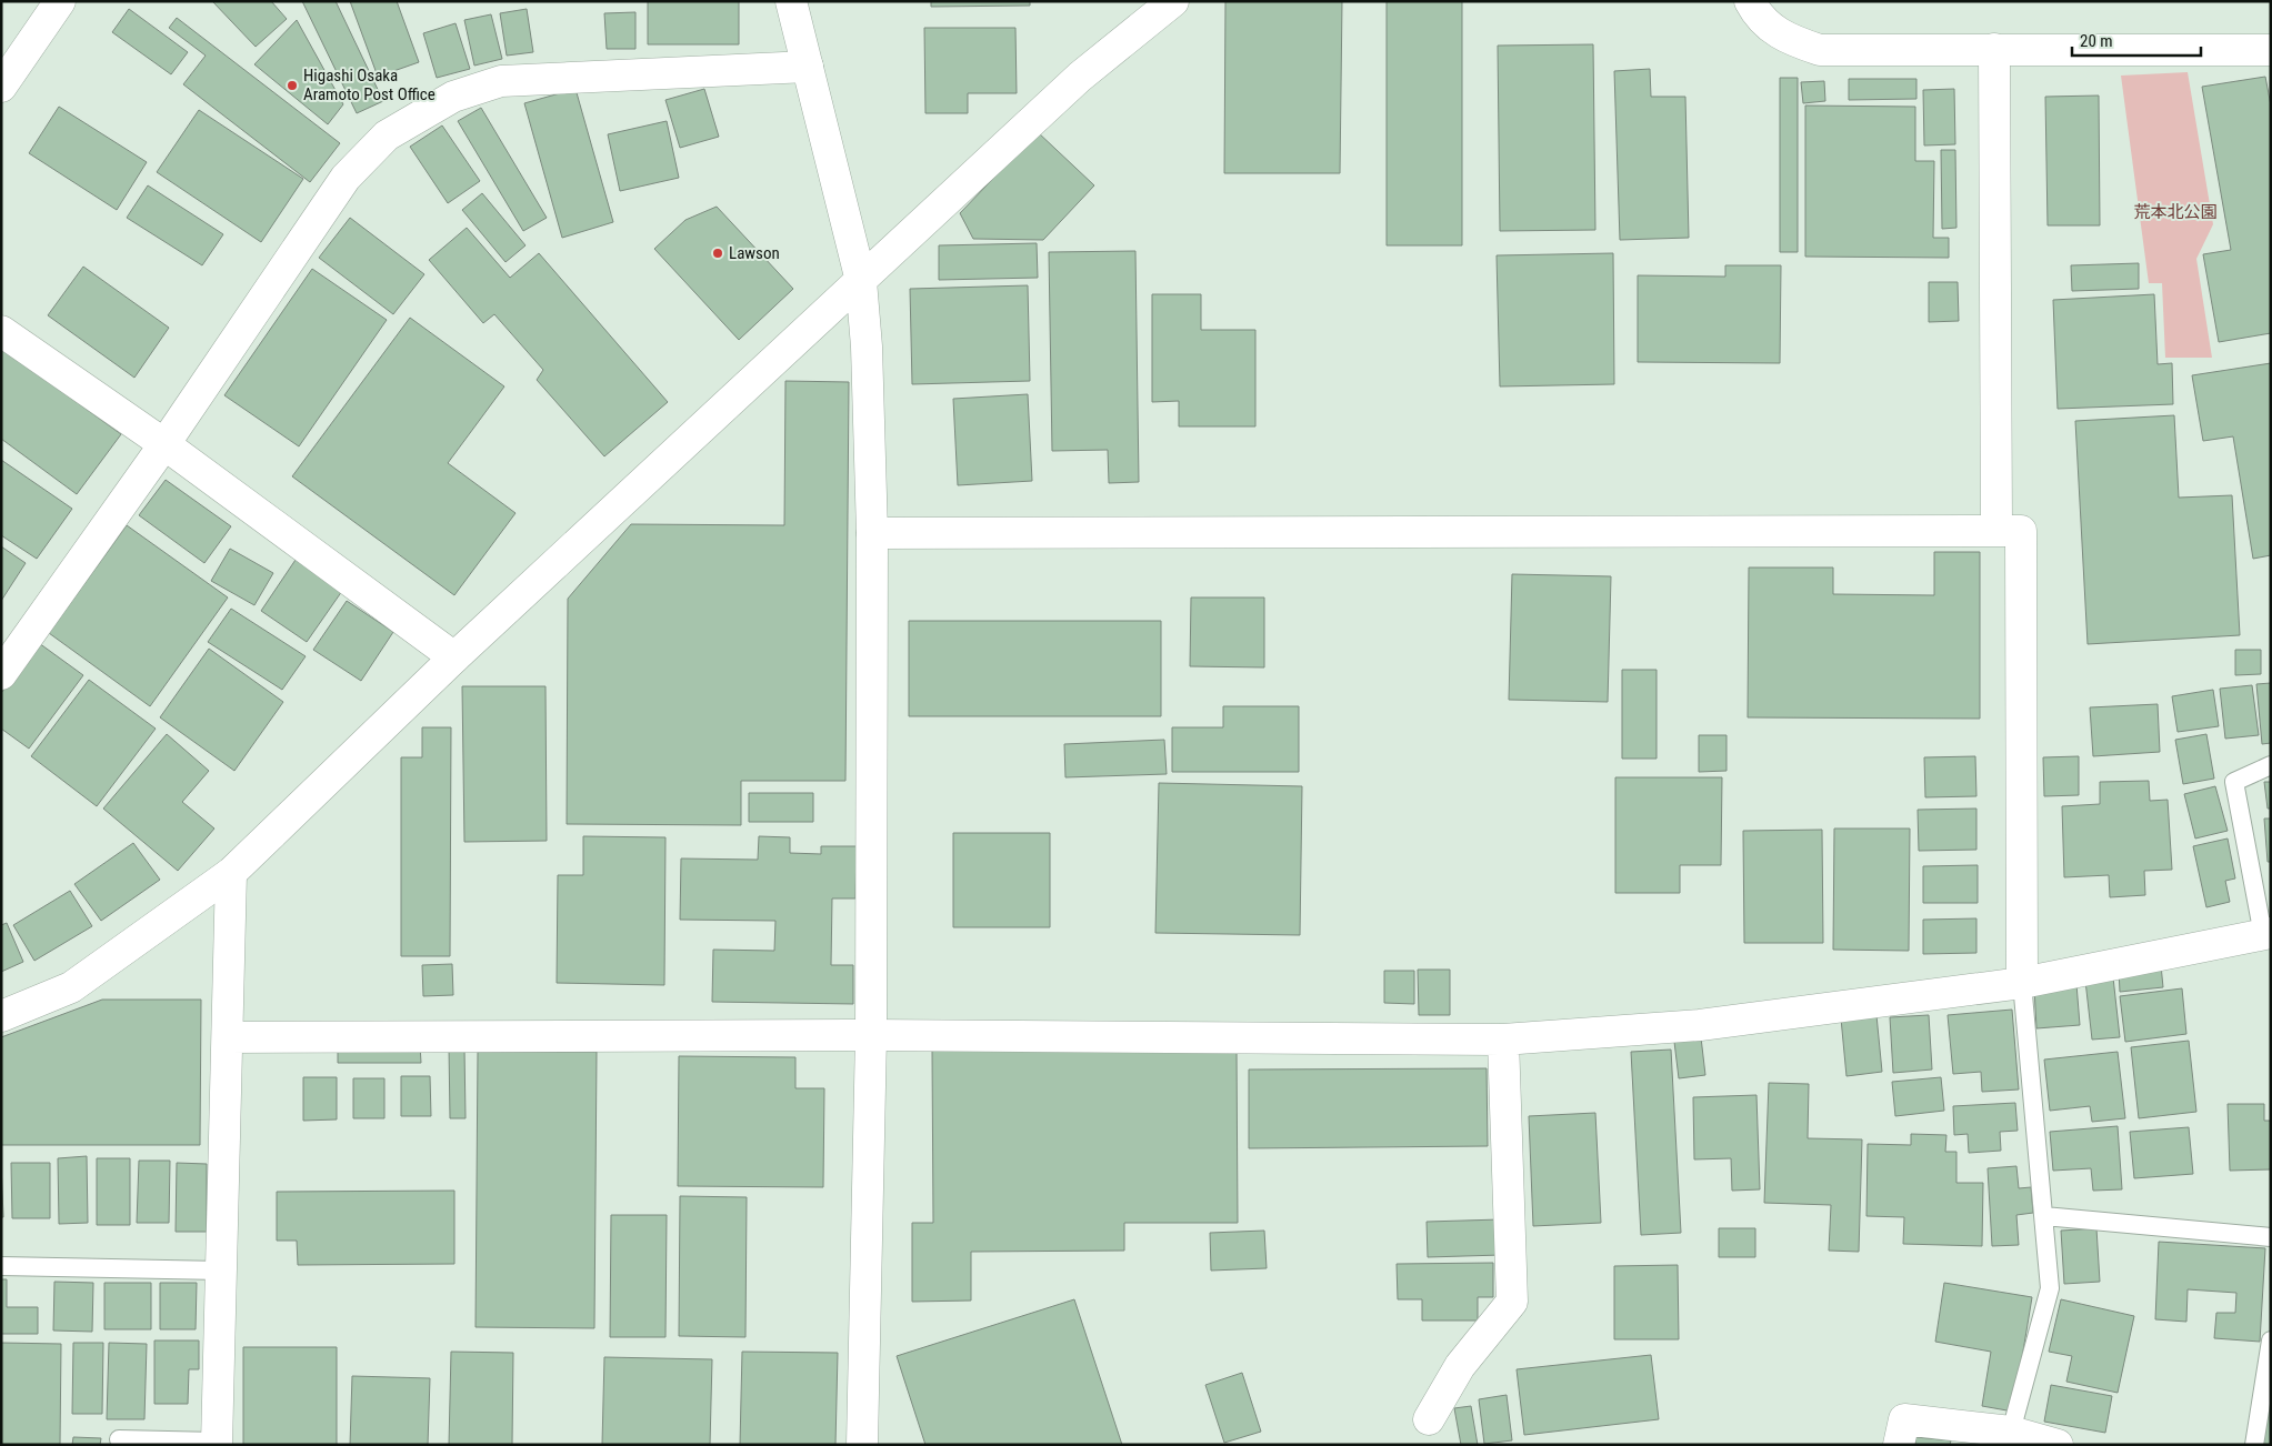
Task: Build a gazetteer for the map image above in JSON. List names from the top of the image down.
{
  "parks": ["荒本北公園"],
  "places": ["Higashi Osaka Aramoto Post Office", "Lawson"],
  "scale_bar": "20 m"
}
